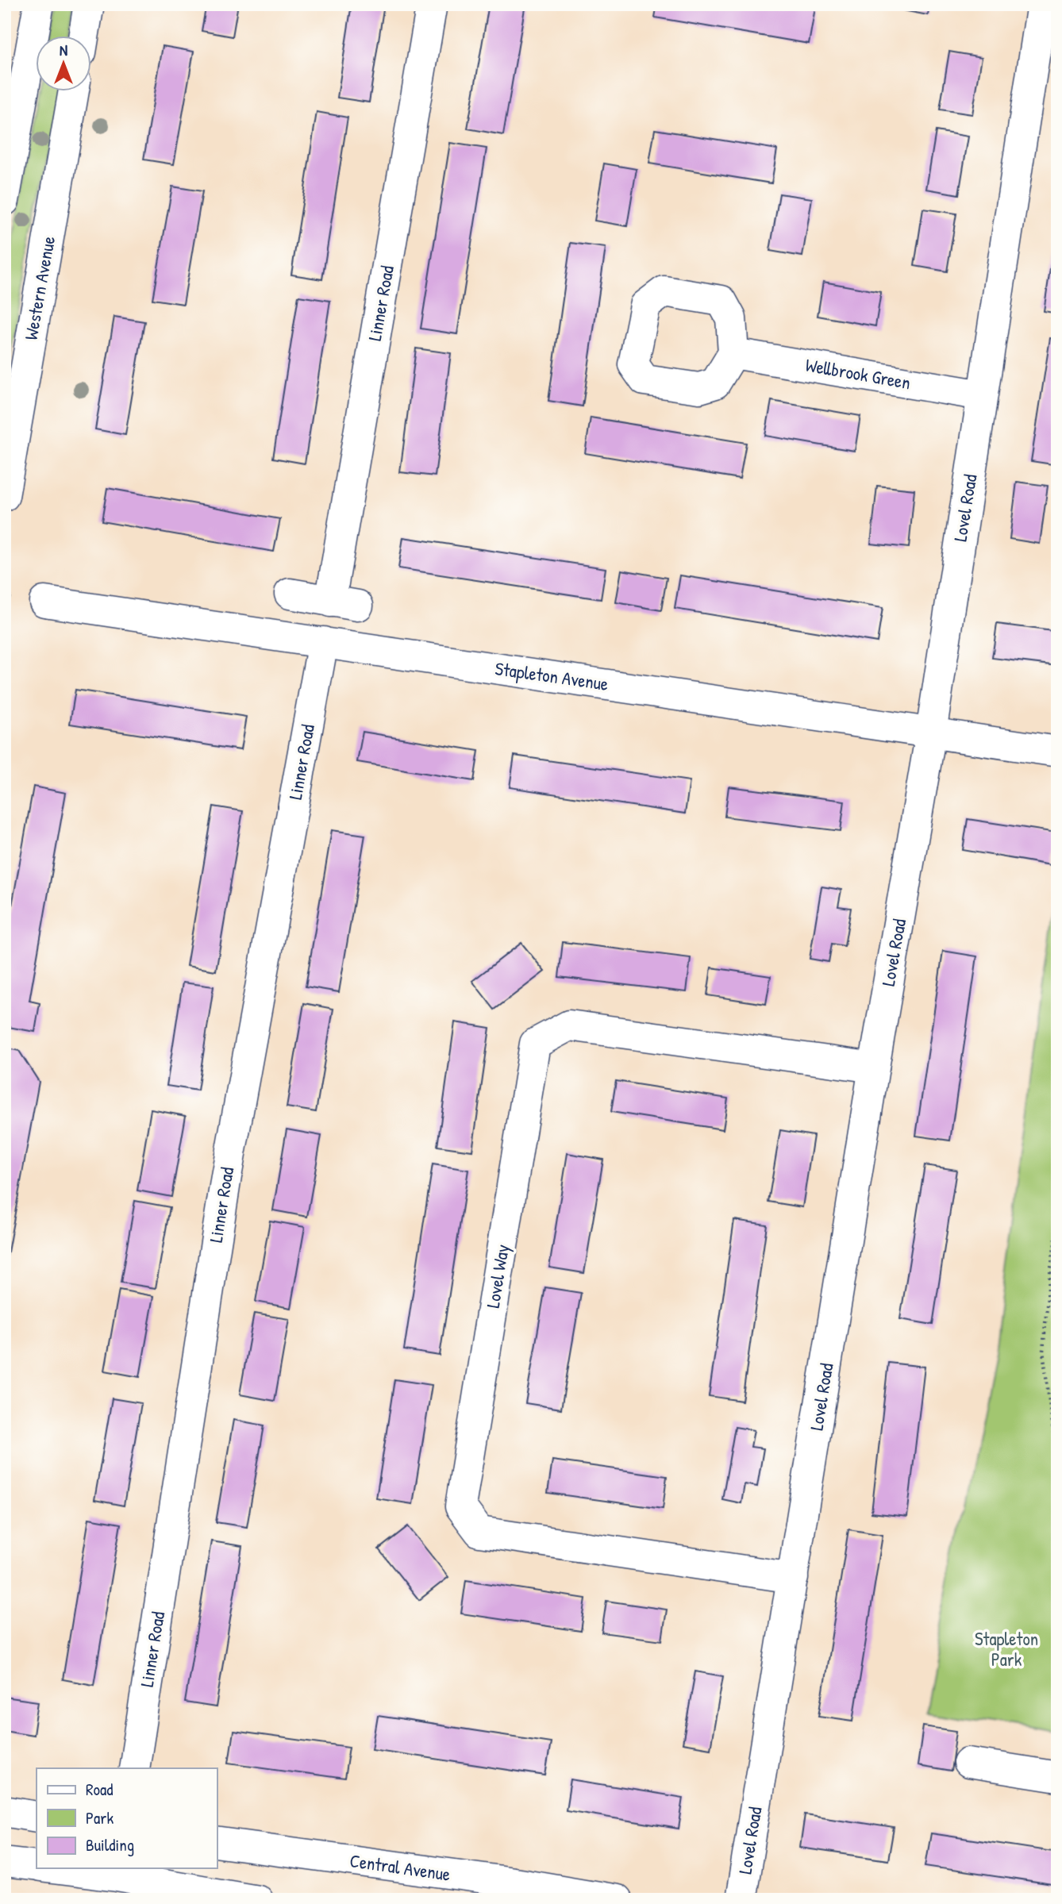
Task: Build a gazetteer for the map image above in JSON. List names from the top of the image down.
{
  "streets": {
    "street": [
      "Western Avenue",
      "Linner Road",
      "Wellbrook Green",
      "Lovel Road",
      "Stapleton Avenue",
      "Lovel Way",
      "Central Avenue"
    ]
  },
  "crossings": [
    ["Linner Road", "Stapleton Avenue"],
    ["Wellbrook Green", "Lovel Road"],
    ["Lovel Road", "Stapleton Avenue"],
    ["Lovel Road", "Lovel Way"]
  ],
  "parks": ["Stapleton Park"],
  "legend": ["Road", "Park", "Building"],
  "north": "top"
}
